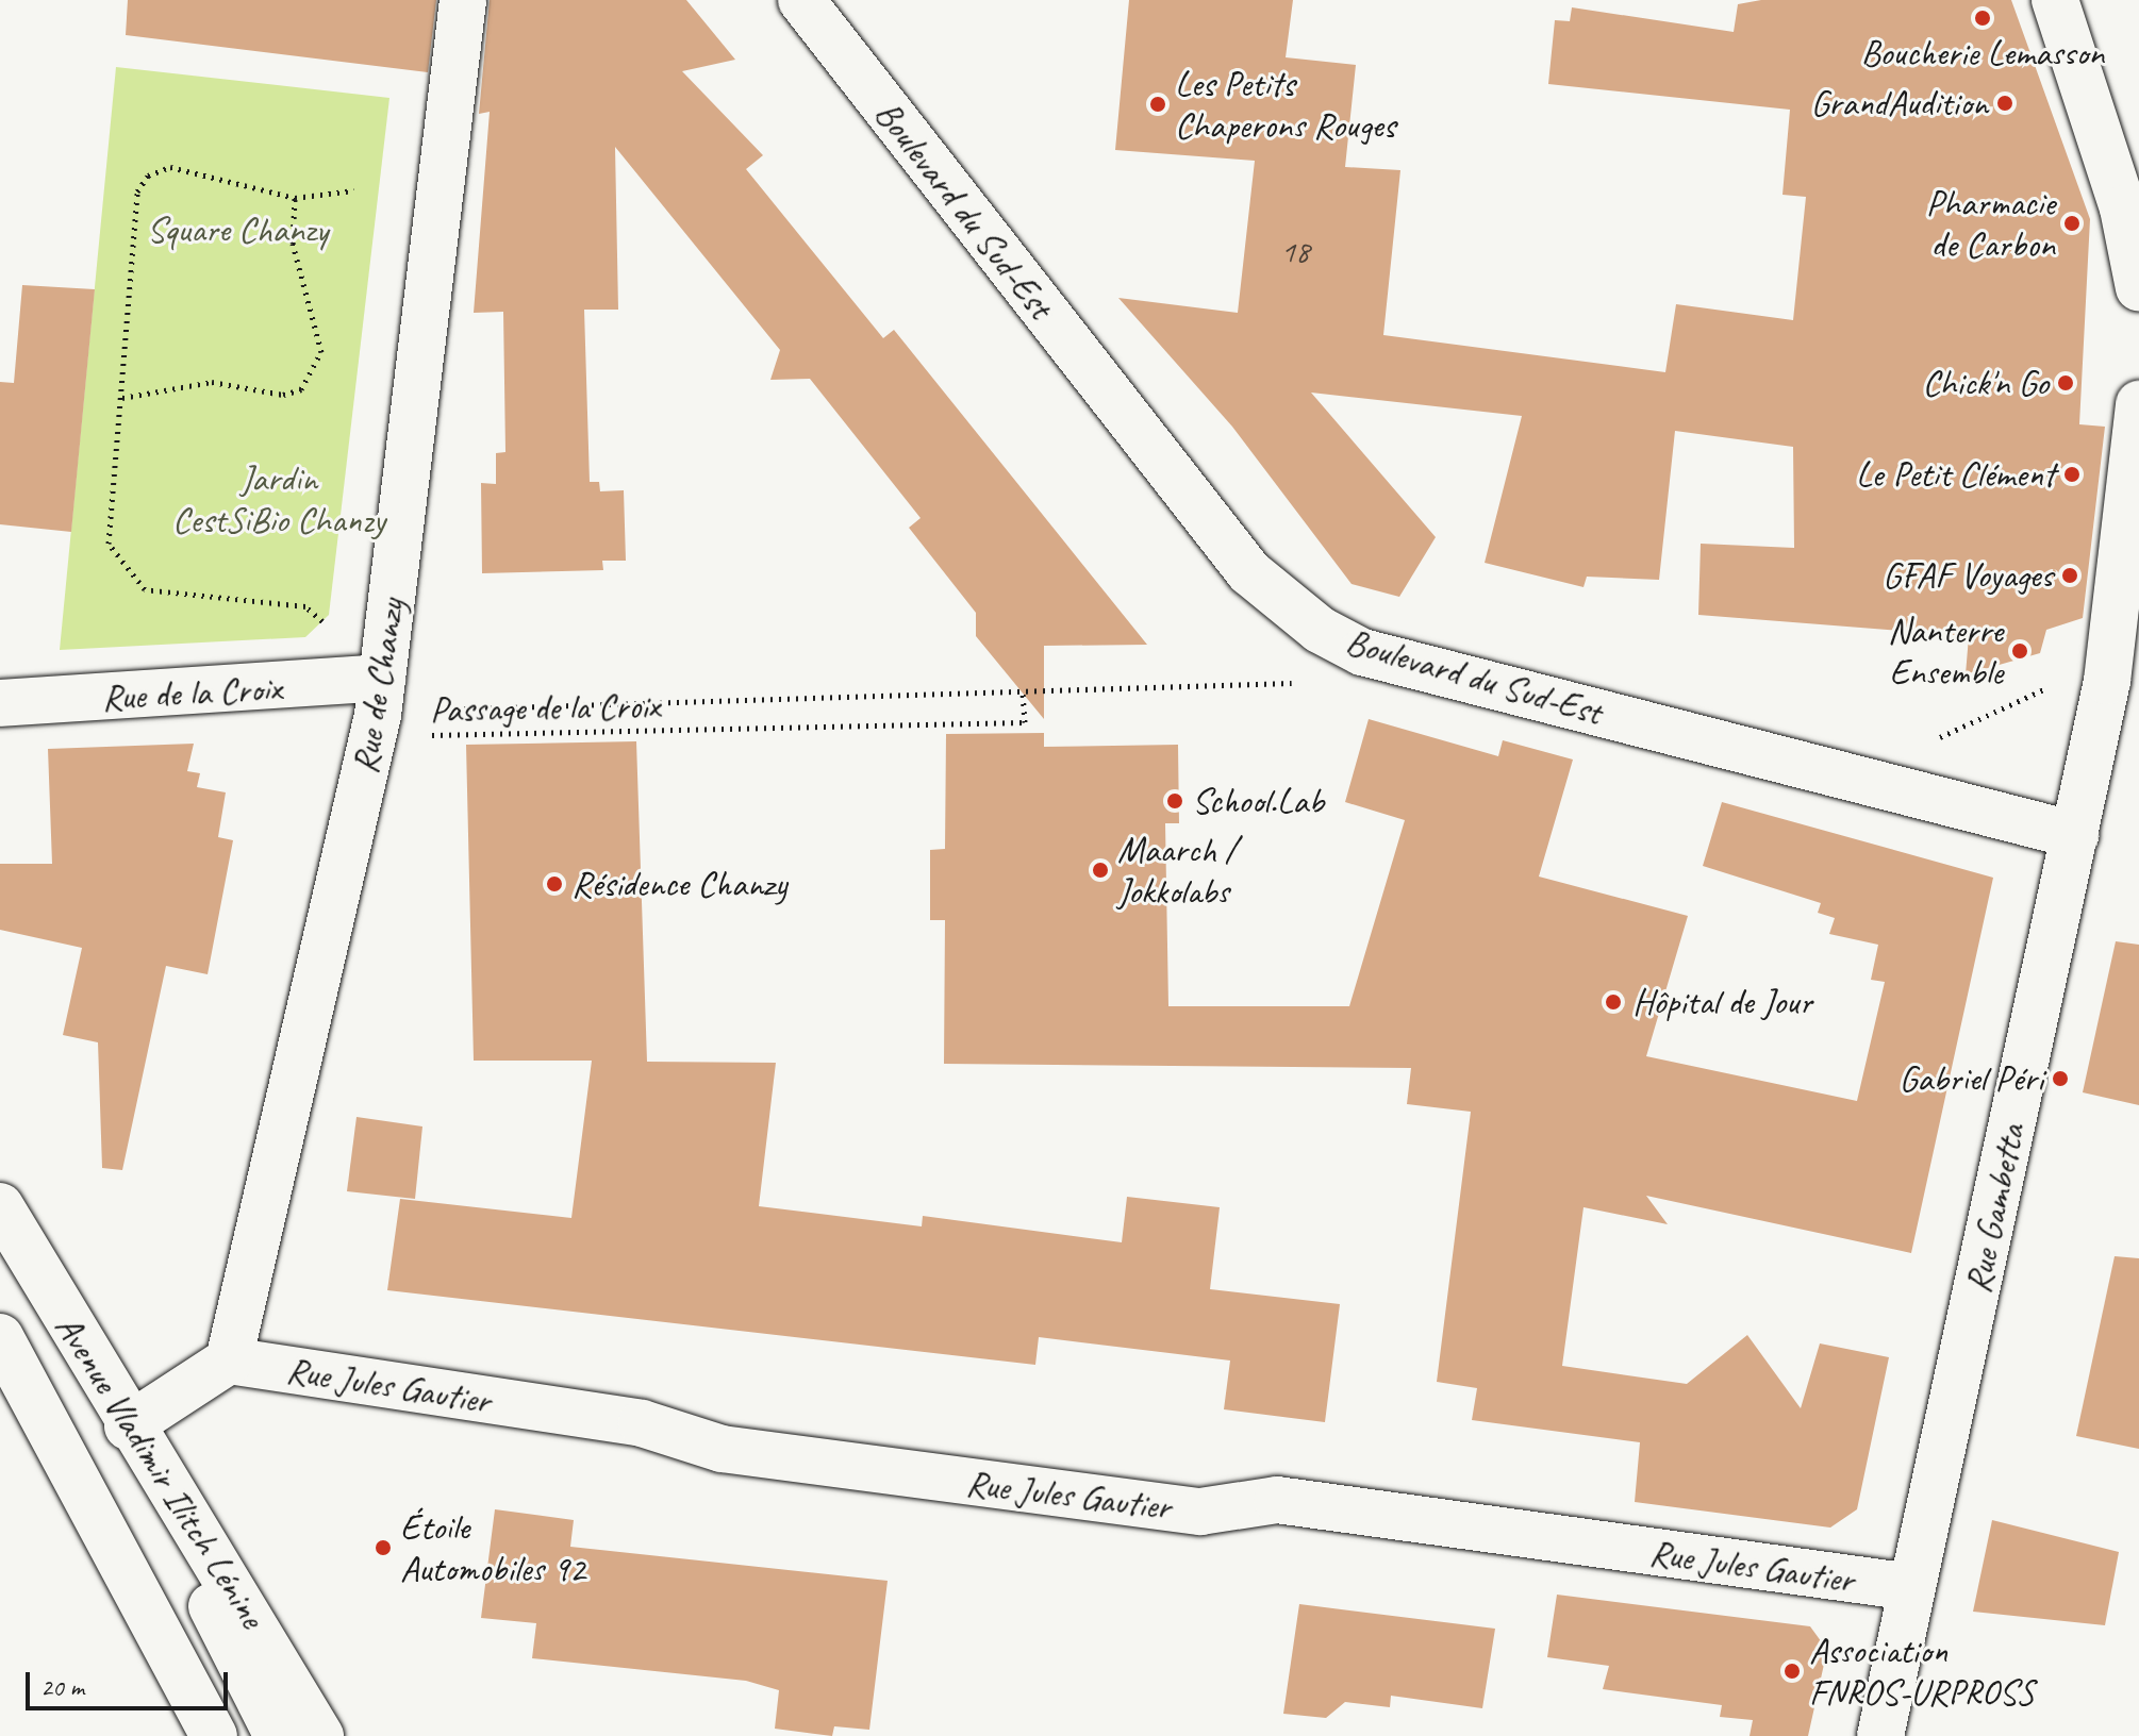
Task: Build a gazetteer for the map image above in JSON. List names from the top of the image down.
{
  "streets": {
    "street": [
      "Boulevard du Sud-Est",
      "Rue de Chanzy",
      "Rue de la Croix",
      "Rue Gambetta",
      "Rue Jules Gautier",
      "Avenue Vladimir Ilitch Lénine"
    ],
    "path": ["Passage de la Croix"]
  },
  "crossings": [
    ["Boulevard du Sud-Est", "Passage de la Croix"],
    ["Boulevard du Sud-Est", "Rue Gambetta"],
    ["Rue de Chanzy", "Rue de la Croix"],
    ["Rue de Chanzy", "Passage de la Croix"],
    ["Rue de Chanzy", "Rue Jules Gautier"],
    ["Rue de la Croix", "Passage de la Croix"],
    ["Rue Gambetta", "Rue Jules Gautier"]
  ],
  "parks": ["Square Chanzy", "Jardin CestSiBio Chanzy"],
  "places": [
    "Boucherie Lemasson",
    "GrandAudition",
    "Les Petits Chaperons Rouges",
    "Pharmacie de Carbon",
    "Chick'n Go",
    "Le Petit Clément",
    "GFAF Voyages",
    "Nanterre Ensemble",
    "School.Lab",
    "Maarch / Jokkolabs",
    "Résidence Chanzy",
    "Hôpital de Jour",
    "Gabriel Péri",
    "Étoile Automobiles 92",
    "Association FNROS-URPROSS"
  ],
  "house_numbers": ["18"],
  "scale_bar": "20 m"
}
